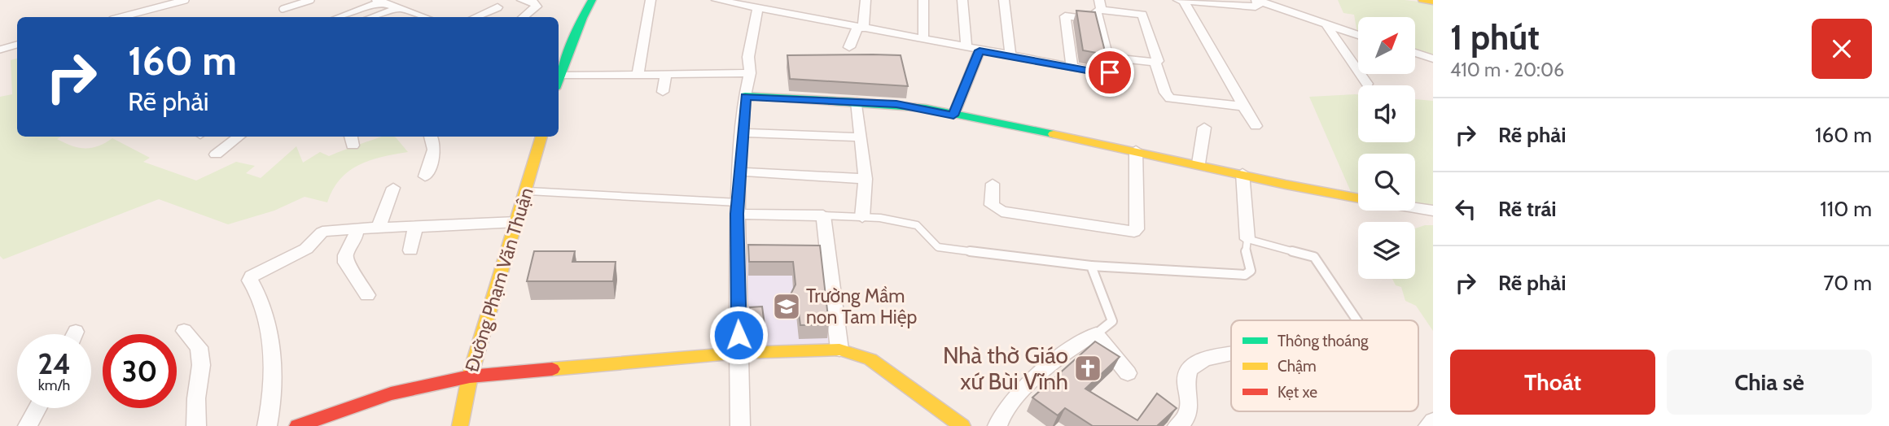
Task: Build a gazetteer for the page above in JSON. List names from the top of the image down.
{
  "streets": {
    "street": ["Đường Phạm Văn Thuận"]
  },
  "places": {
    "school or university": ["Trường Mầm non Tam Hiệp"],
    "church": ["Nhà thờ Giáo xứ Bùi Vĩnh"]
  },
  "legend": ["Thông thoáng", "Chậm", "Kẹt xe"],
  "north": "top right",
  "page": {
    "heading": ["1 phút", "410 m · 20:06"],
    "turn": ["160 m", "Rẽ phải"],
    "list": [
      {
        "name": "Rẽ phải",
        "value": "160 m"
      },
      {
        "name": "Rẽ trái",
        "value": "110 m"
      },
      {
        "name": "Rẽ phải",
        "value": "70 m"
      }
    ],
    "speed": "24 km/h",
    "limit": "30",
    "buttons": ["Thoát", "Chia sẻ"]
  }
}
